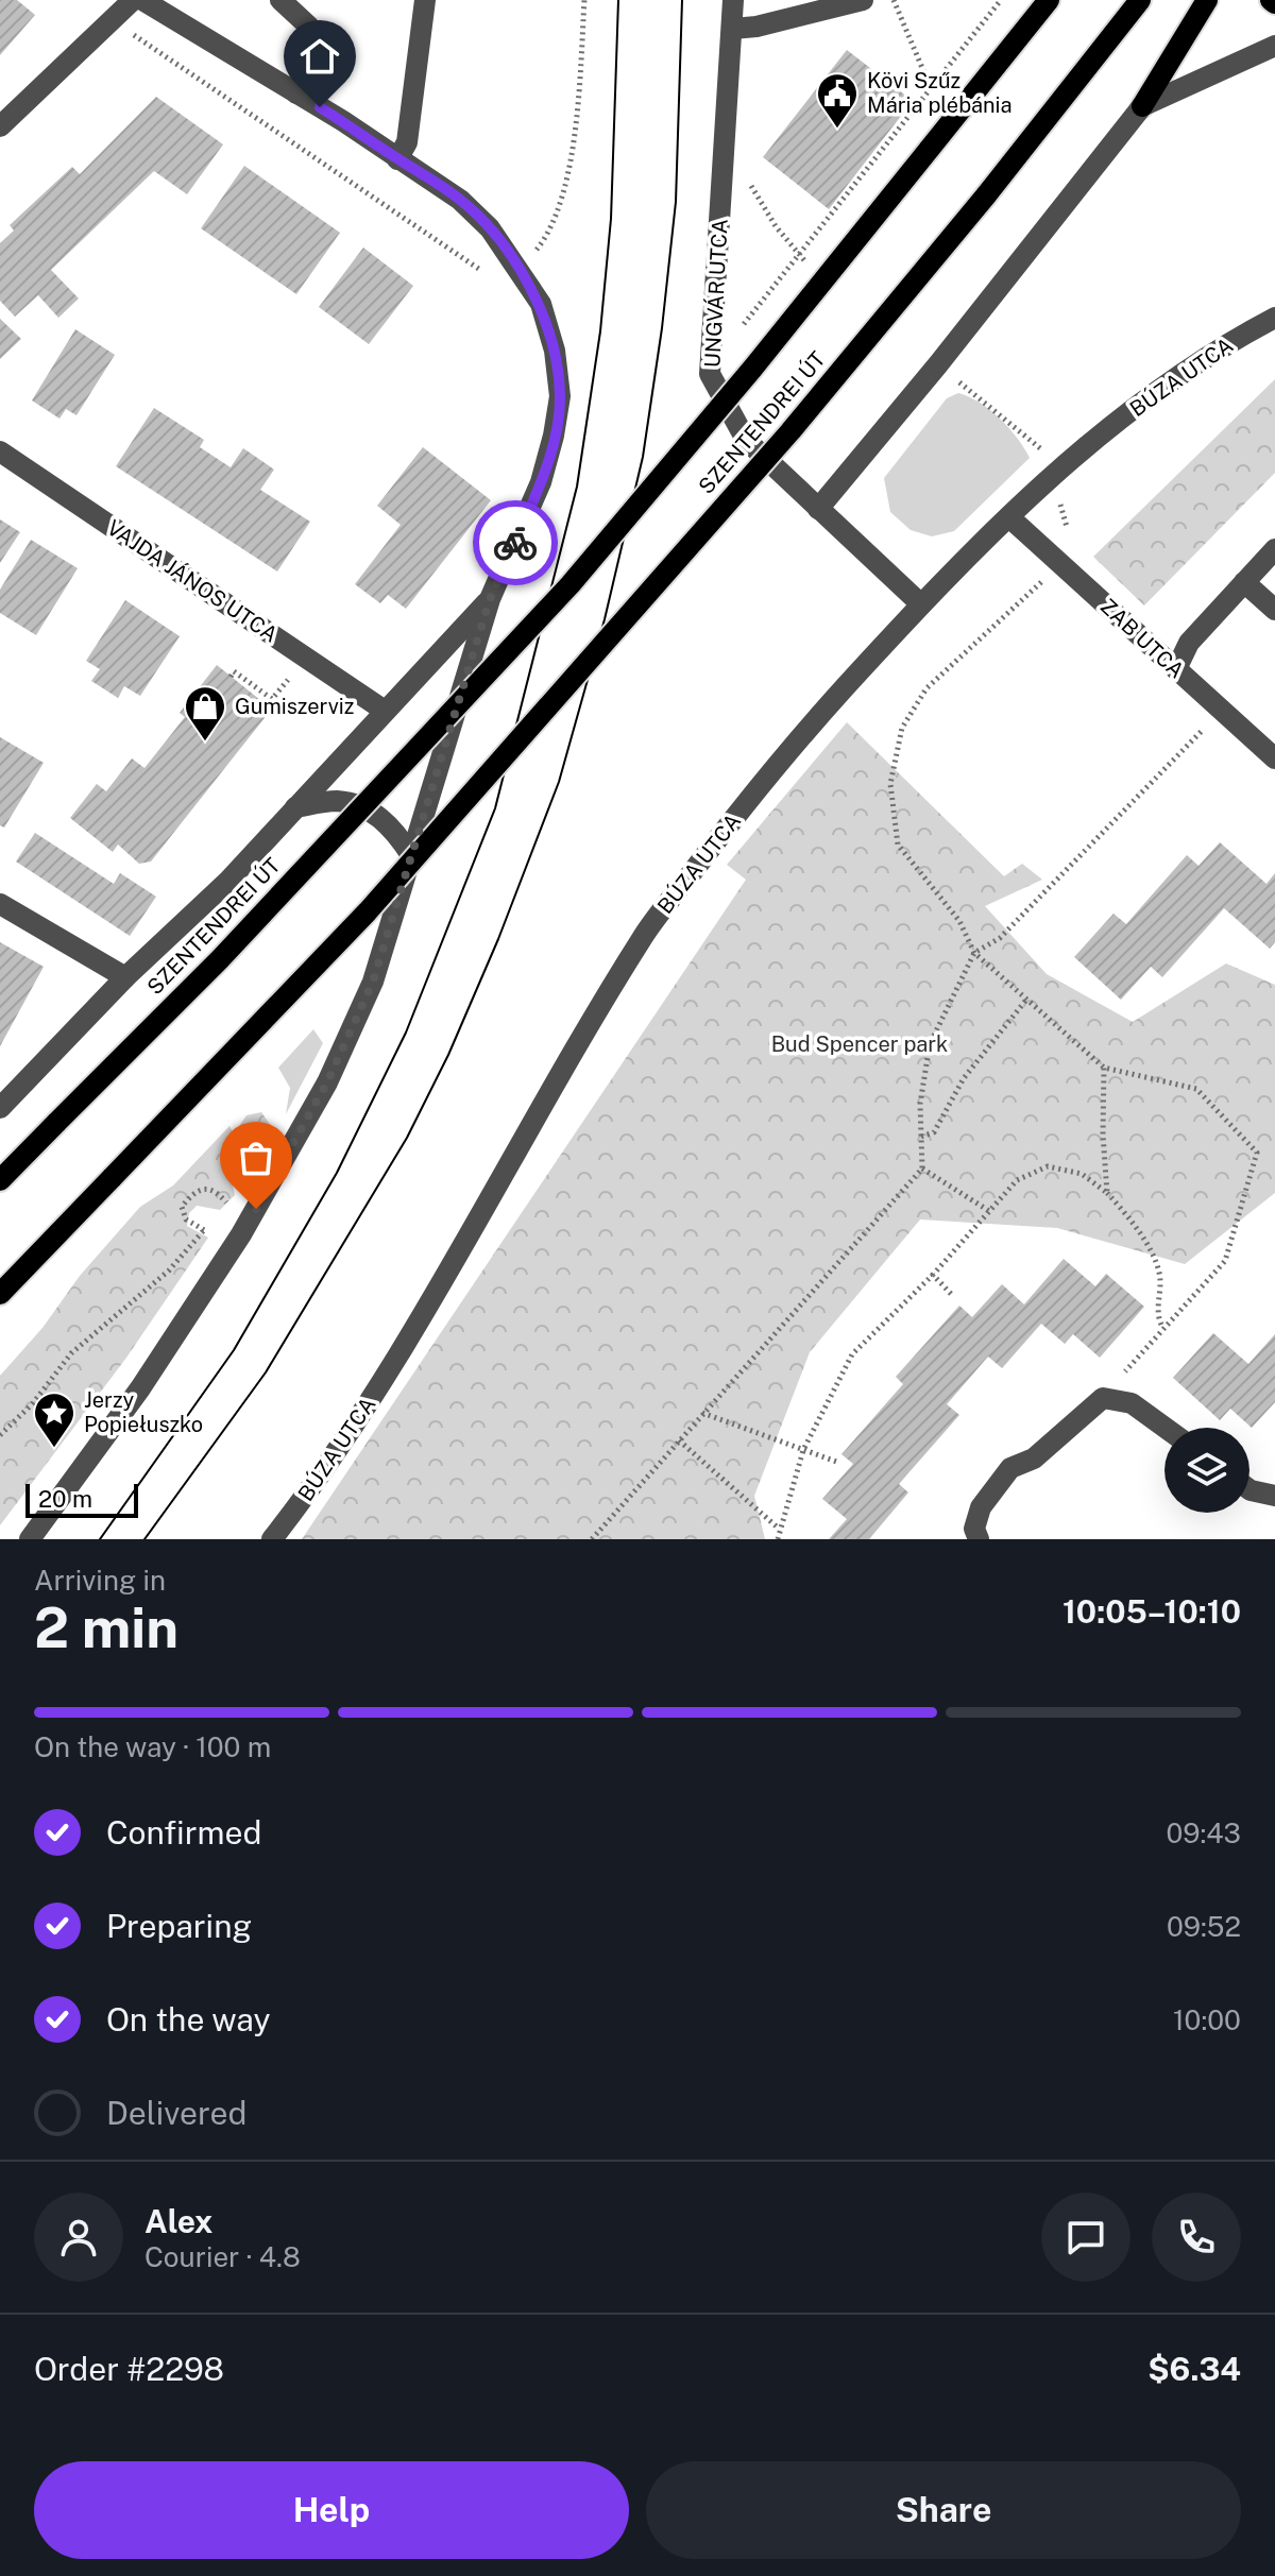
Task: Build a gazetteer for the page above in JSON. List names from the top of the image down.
{
  "streets": {
    "main road": ["SZENTENDREI ÚT"],
    "street": [
      "UNGVÁR UTCA",
      "BÚZA UTCA",
      "VAJDA JÁNOS UTCA",
      "ZAB UTCA"
    ]
  },
  "crossings": [
    ["UNGVÁR UTCA", "BÚZA UTCA"],
    ["BÚZA UTCA", "ZAB UTCA"]
  ],
  "parks": ["Bud Spencer park"],
  "places": {
    "public building": ["Kövi Szűz Mária plébánia"],
    "shop": ["Gumiszerviz"],
    "place": ["Jerzy Popiełuszko"]
  },
  "scale_bar": "20 m",
  "page": {
    "scale": "20 m",
    "heading": ["2 min", "Arriving in", "10:05–10:10"],
    "panel": [
      "Alex",
      "Courier · 4.8",
      "Order #2298",
      "$6.34"
    ],
    "bar": "On the way · 100 m",
    "list": [
      ["Confirmed", "09:43"],
      ["Preparing", "09:52"],
      ["On the way", "10:00"],
      "Delivered"
    ],
    "buttons": ["Help", "Share"]
  }
}
